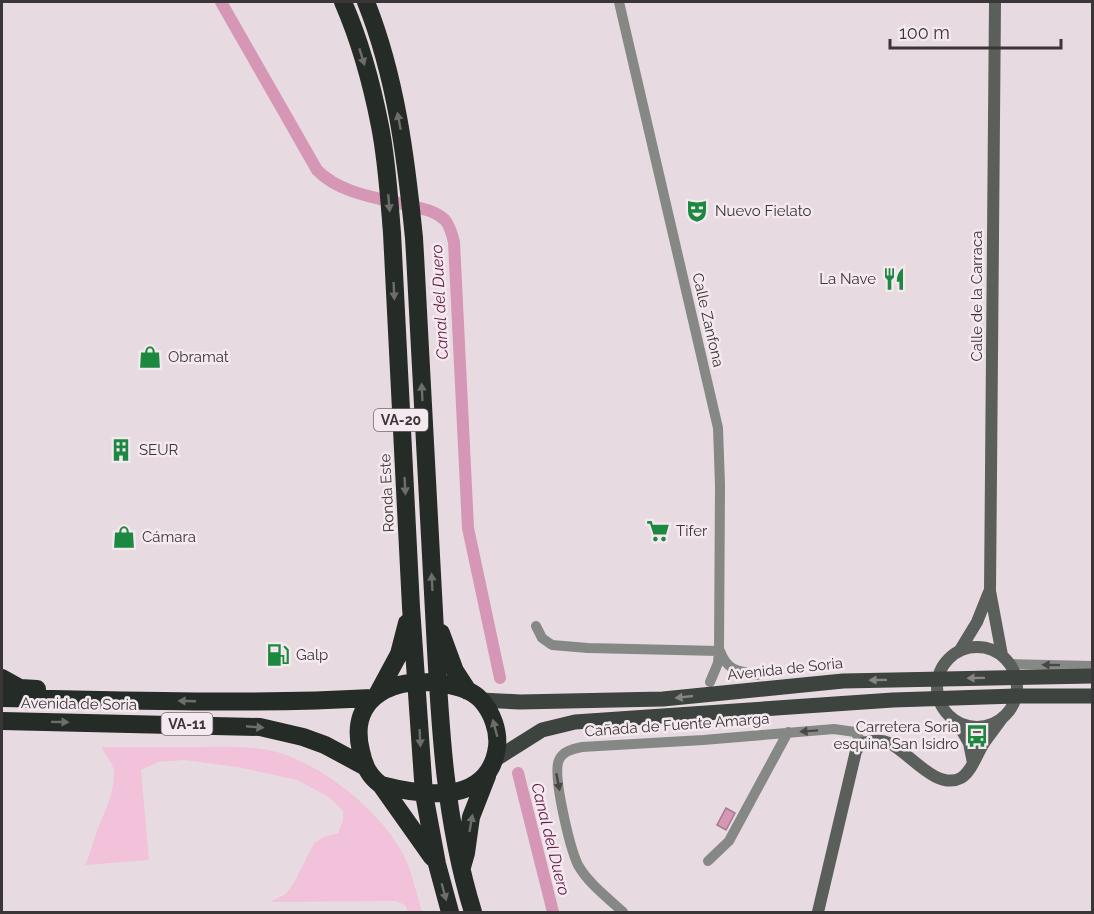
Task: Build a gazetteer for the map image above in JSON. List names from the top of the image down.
{
  "streets": {
    "highway": [
      "VA-20",
      "Ronda Este",
      "Avenida de Soria",
      "VA-11"
    ],
    "street": ["Calle de la Carraca", "Calle Zanfona", "Cañada de Fuente Amarga"]
  },
  "crossings": [
    ["Calle de la Carraca", "Avenida de Soria"],
    ["Calle Zanfona", "Avenida de Soria"],
    ["VA-20", "VA-11"],
    ["Ronda Este", "VA-11"],
    ["Avenida de Soria", "VA-11"]
  ],
  "water": ["Canal del Duero"],
  "places": {
    "theatre": ["Nuevo Fielato"],
    "restaurant": ["La Nave"],
    "shop": ["Obramat", "Cámara"],
    "building": ["SEUR"],
    "supermarket": ["Tifer"],
    "fuel station": ["Galp"],
    "bus stop": ["Carretera Soria esquina San Isidro"]
  },
  "scale_bar": "100 m"
}
